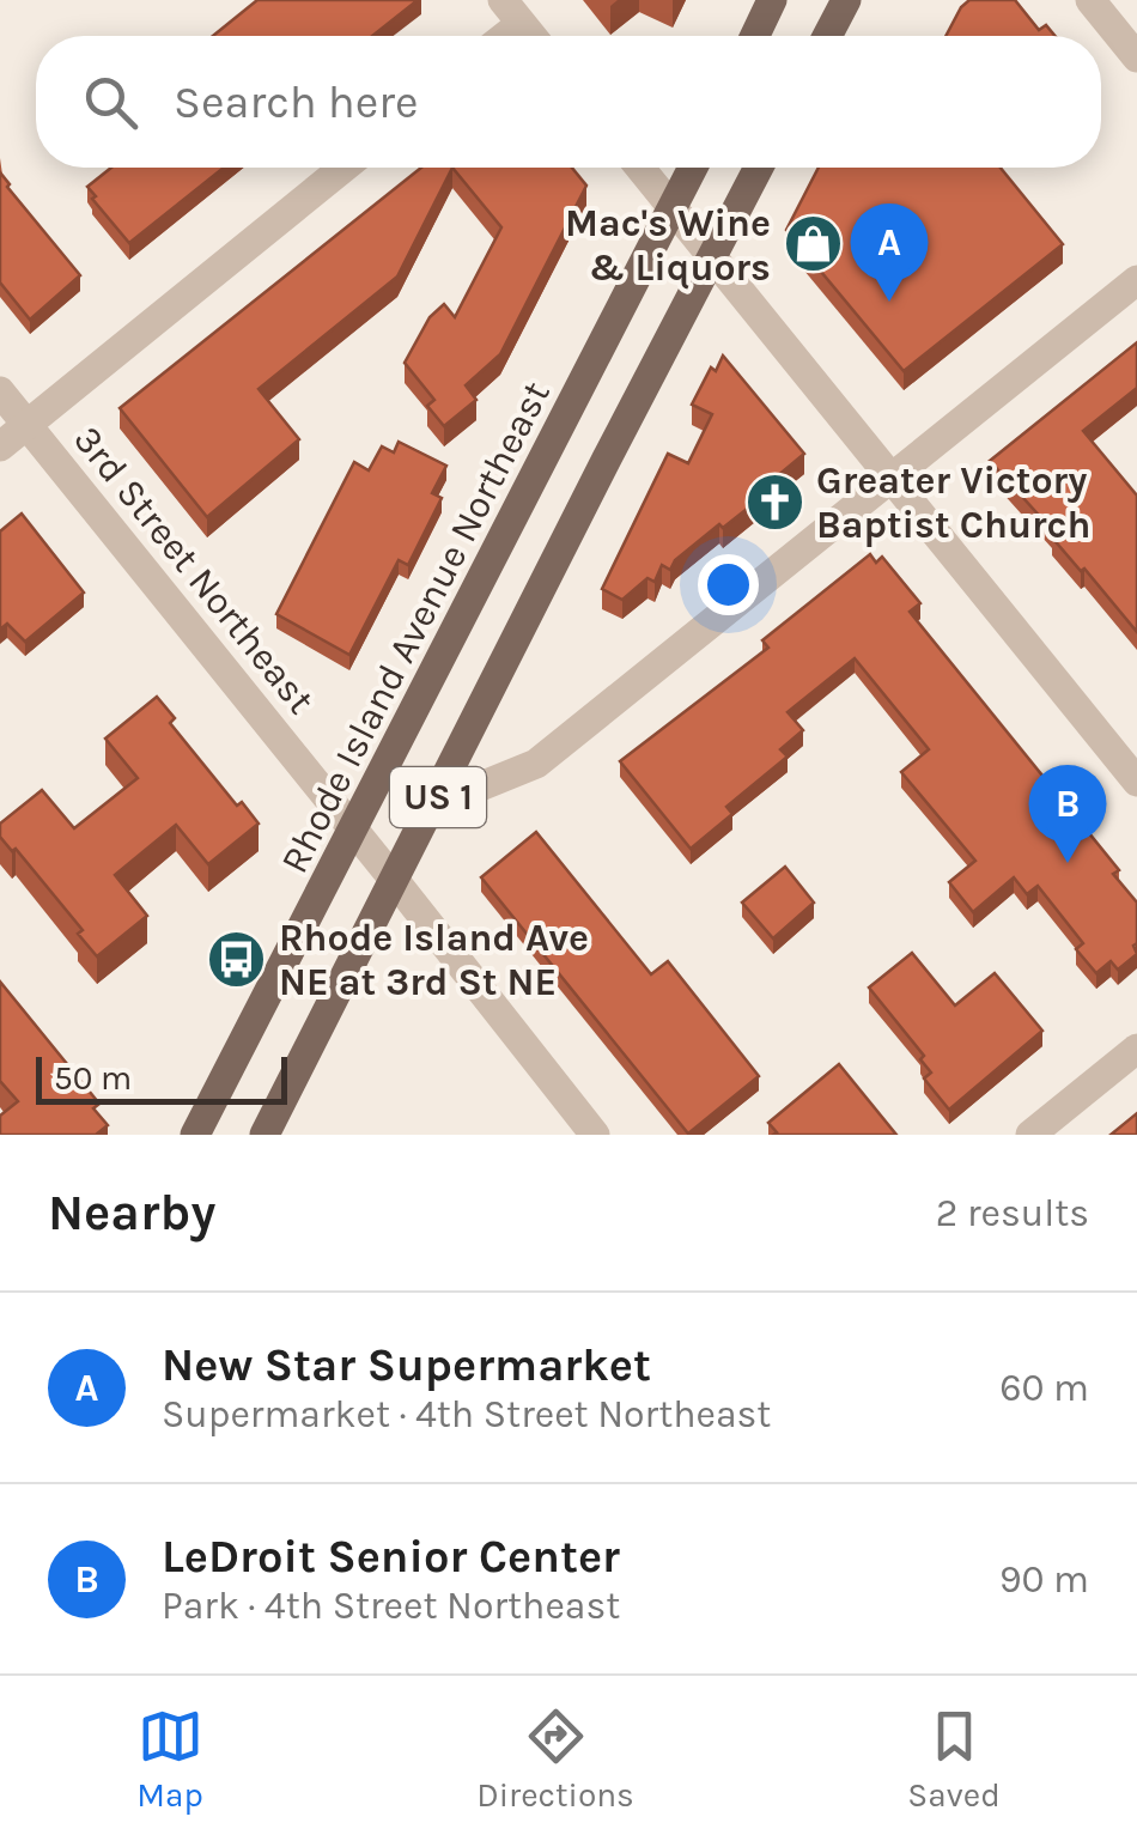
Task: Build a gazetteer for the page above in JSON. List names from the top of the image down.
{
  "streets": {
    "main road": ["Rhode Island Avenue Northeast", "US 1"],
    "street": ["3rd Street Northeast"]
  },
  "crossings": [
    ["3rd Street Northeast", "Rhode Island Avenue Northeast"],
    ["3rd Street Northeast", "US 1"]
  ],
  "places": {
    "shop": ["Mac's Wine & Liquors"],
    "church": ["Greater Victory Baptist Church"],
    "bus stop": ["Rhode Island Ave NE at 3rd St NE"]
  },
  "scale_bar": "50 m",
  "page": {
    "search": "Search here",
    "pins": ["A", "B"],
    "scale": "50 m",
    "heading": ["Nearby", "2 results"],
    "list": [
      {
        "mark": "A",
        "name": "New Star Supermarket",
        "note": "Supermarket · 4th Street Northeast",
        "value": "60 m"
      },
      {
        "mark": "B",
        "name": "LeDroit Senior Center",
        "note": "Park · 4th Street Northeast",
        "value": "90 m"
      }
    ],
    "nav": ["Map", "Directions", "Saved"]
  }
}
